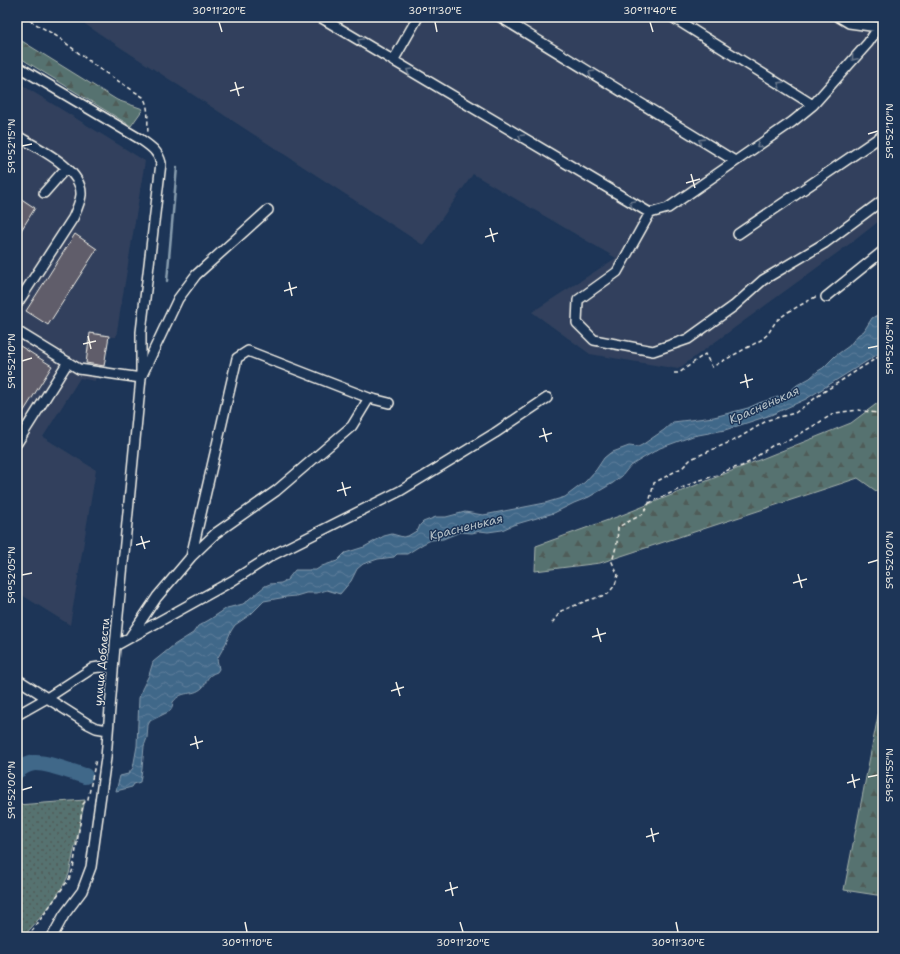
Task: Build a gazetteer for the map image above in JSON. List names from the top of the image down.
{
  "streets": {
    "street": ["улица Доблести"]
  },
  "water": ["Красненькая"],
  "coordinates": [
    "30°11'20\"E",
    "30°11'30\"E",
    "30°11'40\"E",
    "59°52'10\"N",
    "59°52'15\"N",
    "59°52'05\"N",
    "59°52'00\"N",
    "59°51'55\"N",
    "30°11'10\"E"
  ]
}
